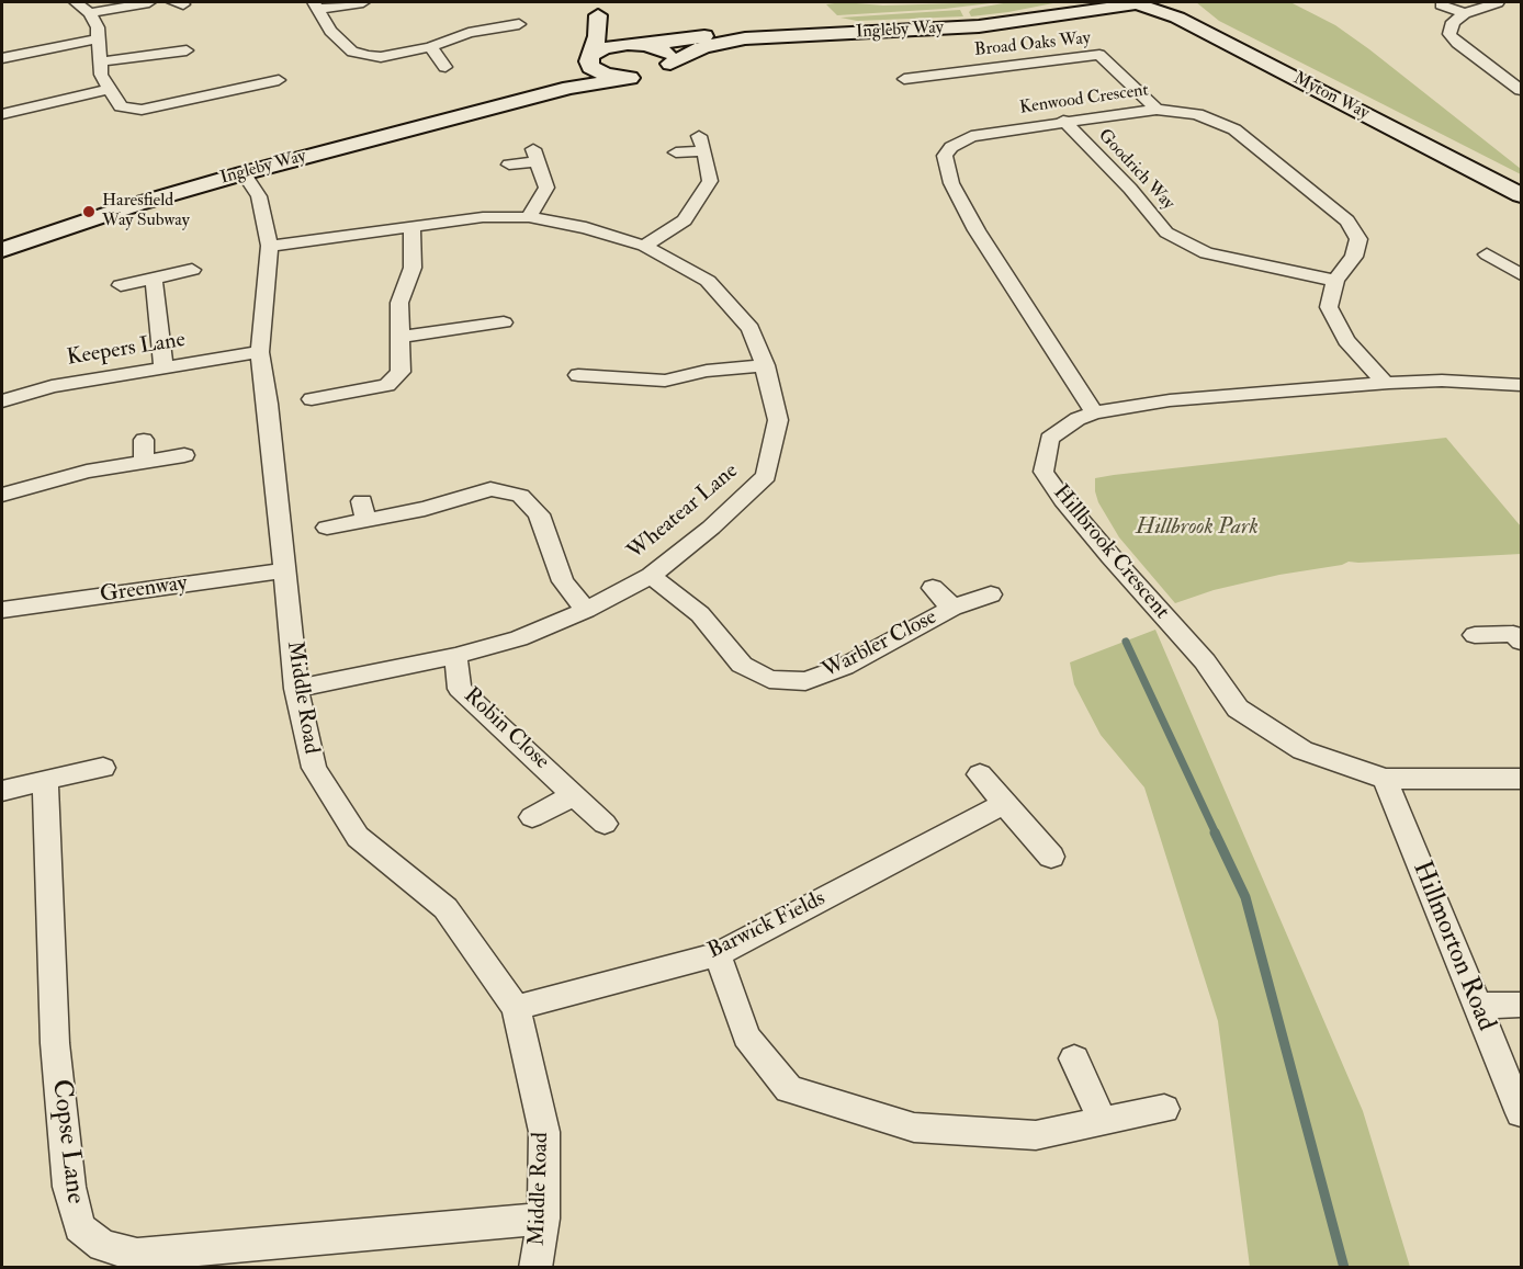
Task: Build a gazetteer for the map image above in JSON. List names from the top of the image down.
{
  "streets": {
    "street": [
      "Ingleby Way",
      "Broad Oaks Way",
      "Myton Way",
      "Kenwood Crescent",
      "Goodrich Way",
      "Keepers Lane",
      "Wheatear Lane",
      "Hillbrook Crescent",
      "Greenway",
      "Warbler Close",
      "Middle Road",
      "Robin Close",
      "Barwick Fields",
      "Hillmorton Road",
      "Copse Lane"
    ]
  },
  "crossings": [
    ["Ingleby Way", "Myton Way"],
    ["Ingleby Way", "Middle Road"],
    ["Broad Oaks Way", "Kenwood Crescent"],
    ["Kenwood Crescent", "Goodrich Way"],
    ["Kenwood Crescent", "Hillbrook Crescent"],
    ["Keepers Lane", "Middle Road"],
    ["Wheatear Lane", "Warbler Close"],
    ["Wheatear Lane", "Middle Road"],
    ["Wheatear Lane", "Robin Close"],
    ["Hillbrook Crescent", "Hillmorton Road"],
    ["Greenway", "Middle Road"],
    ["Middle Road", "Barwick Fields"],
    ["Middle Road", "Copse Lane"]
  ],
  "parks": ["Hillbrook Park"],
  "places": ["Haresfield Way Subway"]
}
